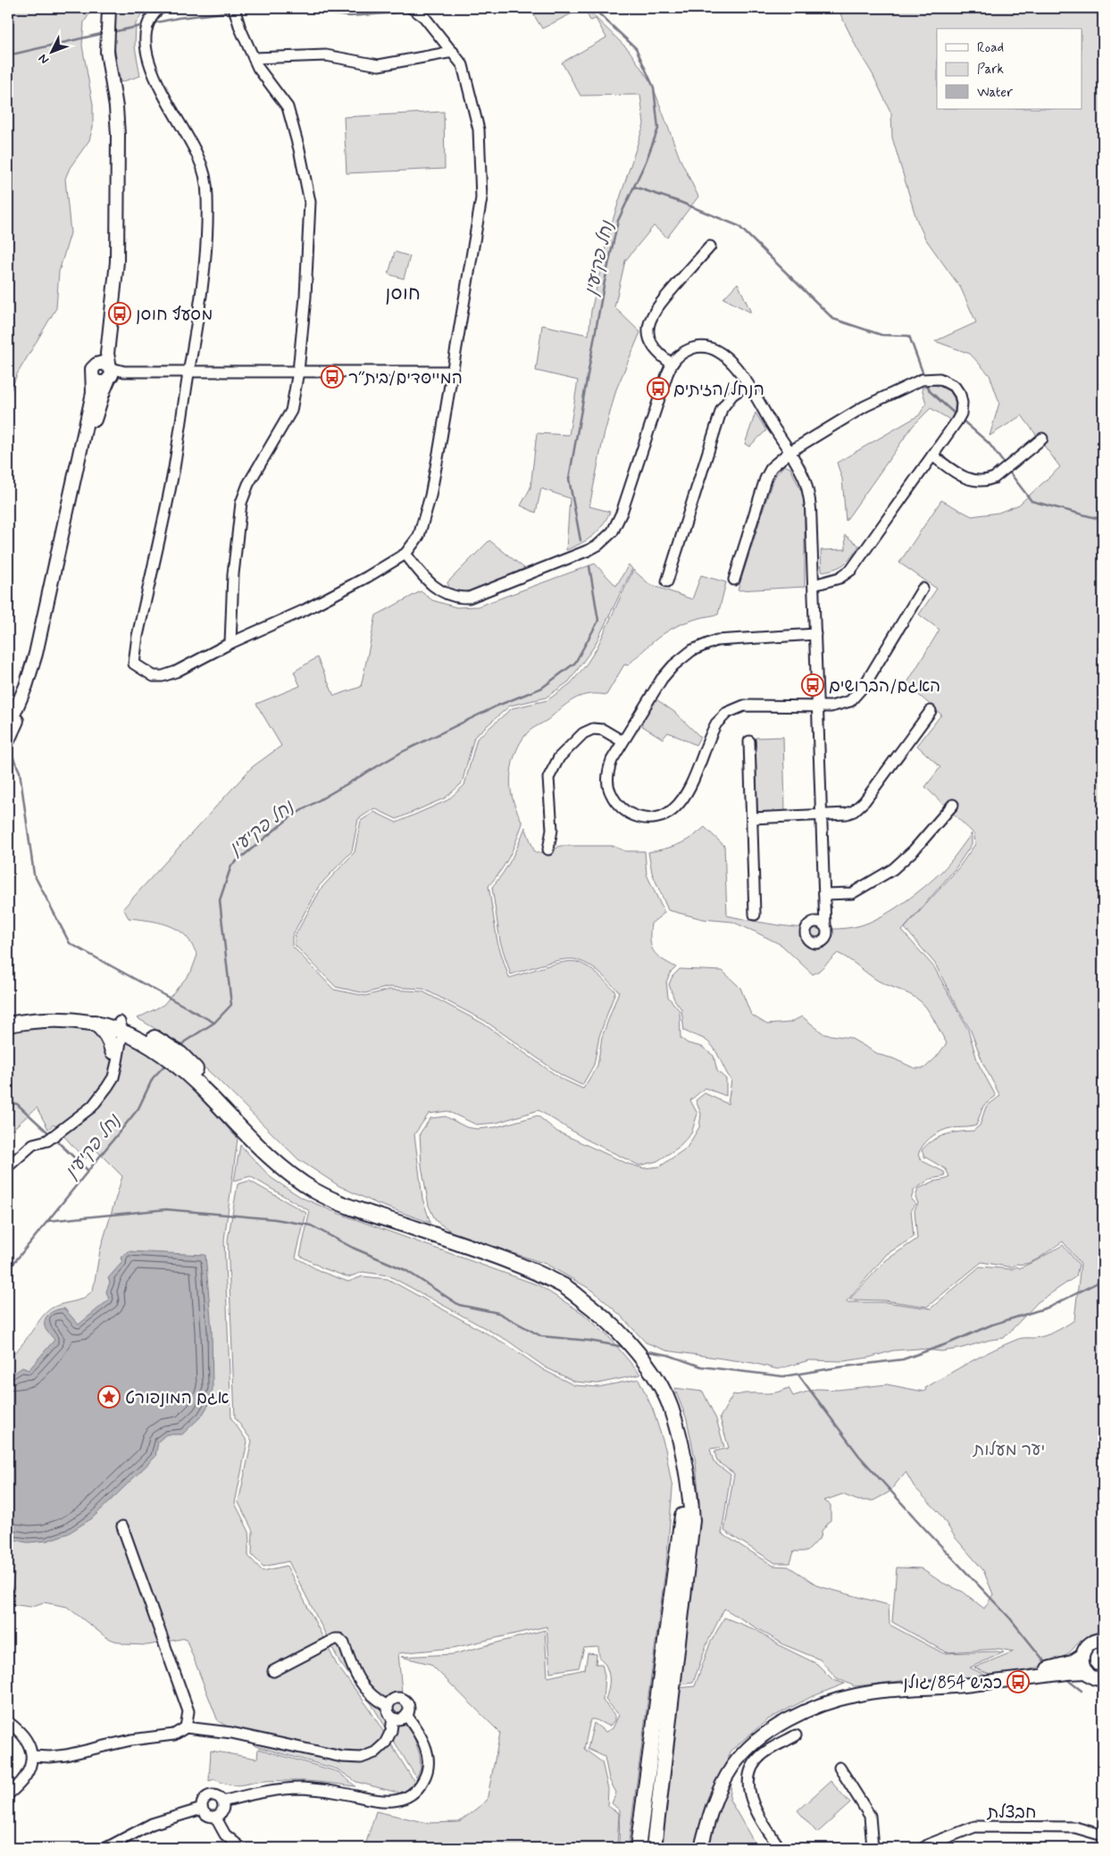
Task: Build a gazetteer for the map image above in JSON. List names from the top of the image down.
{
  "streets": {
    "street": ["חבצלת"]
  },
  "districts": ["חוסן"],
  "water": ["נחל פקיעין"],
  "parks": ["יער מעלות"],
  "places": {
    "bus stop": [
      "מסעף חוסן",
      "המייסדים/בית״ר",
      "הנחל/הזיתים",
      "האגם/הברושים",
      "כביש 854/גולן"
    ],
    "place": ["אגם המונפורט"]
  },
  "legend": ["Road", "Park", "Water"],
  "north": "bottom left"
}
